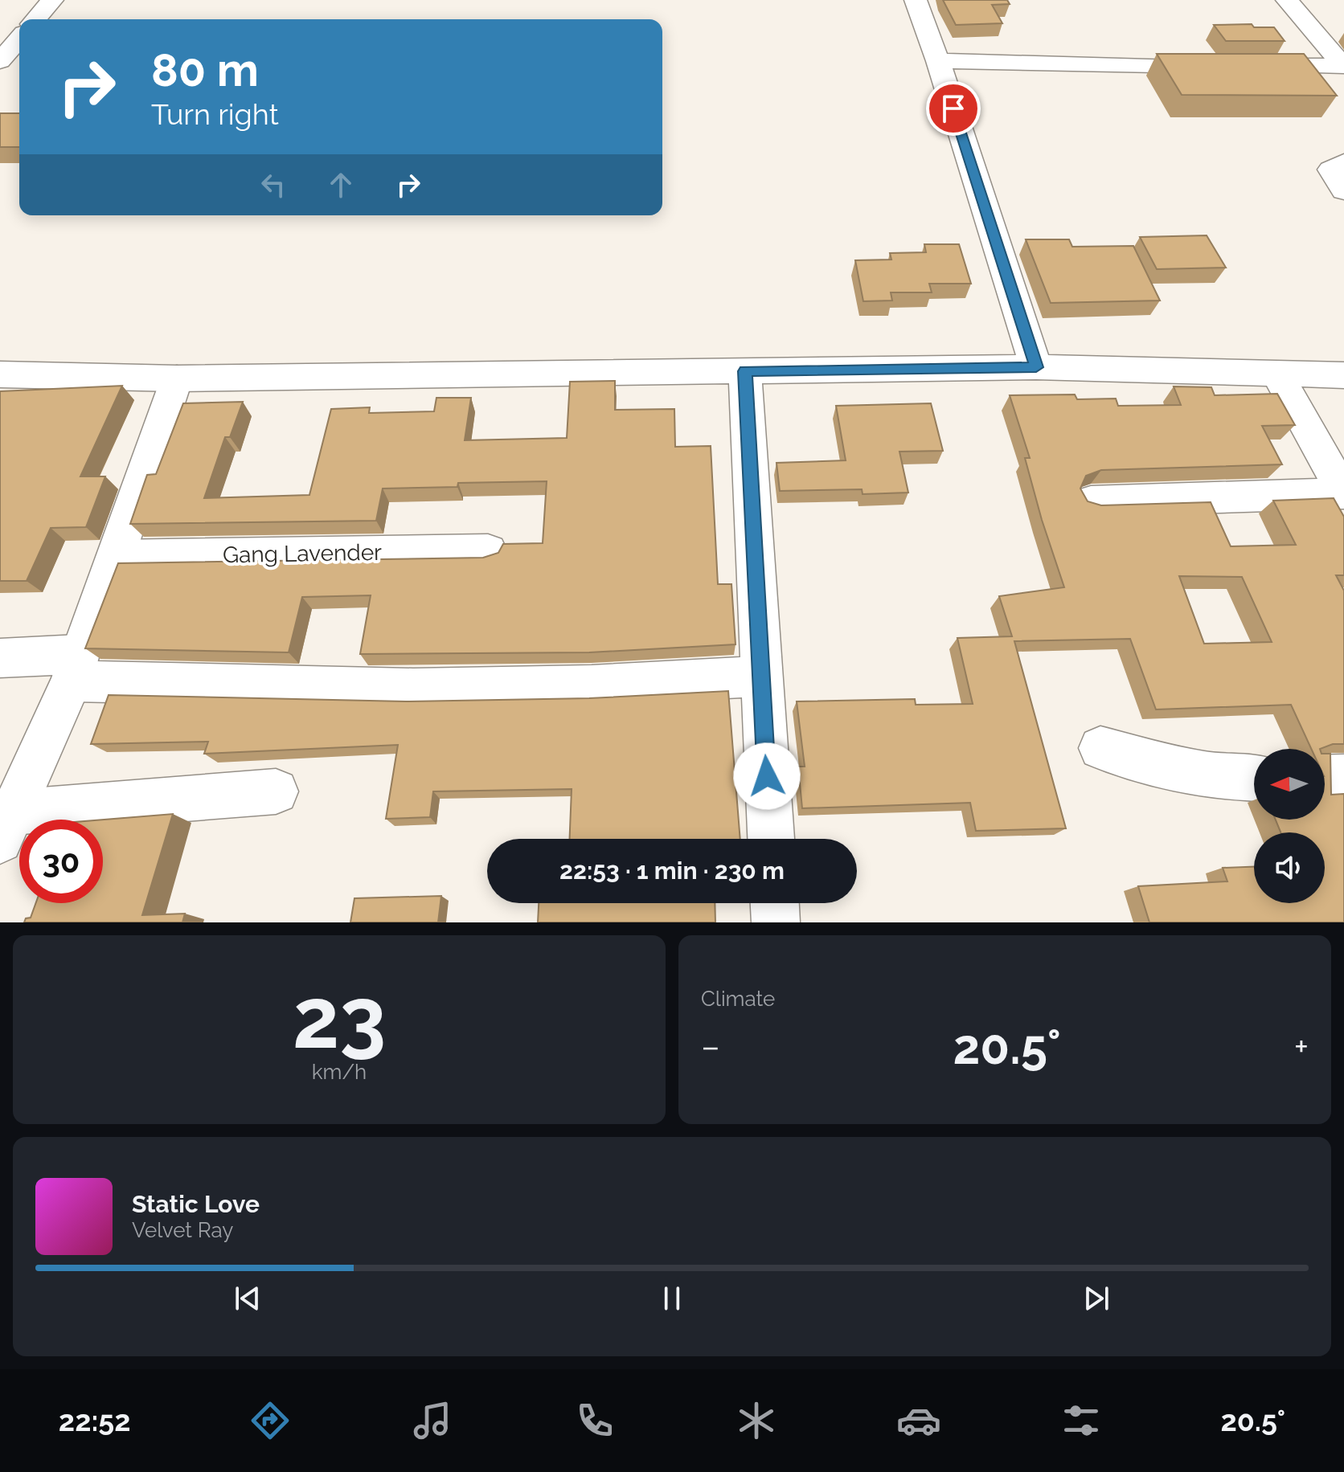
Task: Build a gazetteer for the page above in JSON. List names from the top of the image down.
{
  "streets": {
    "street": ["Gang Lavender"]
  },
  "north": "left",
  "page": {
    "turn": ["80 m", "Turn right"],
    "limit": "30",
    "trip": "22:53 · 1 min · 230 m",
    "tile": [
      ["23", "km/h"],
      "Climate"
    ],
    "heat": ["−", "20.5°", "+"],
    "song": ["Static Love", "Velvet Ray"],
    "tabs": ["22:52", "20.5°"]
  }
}
